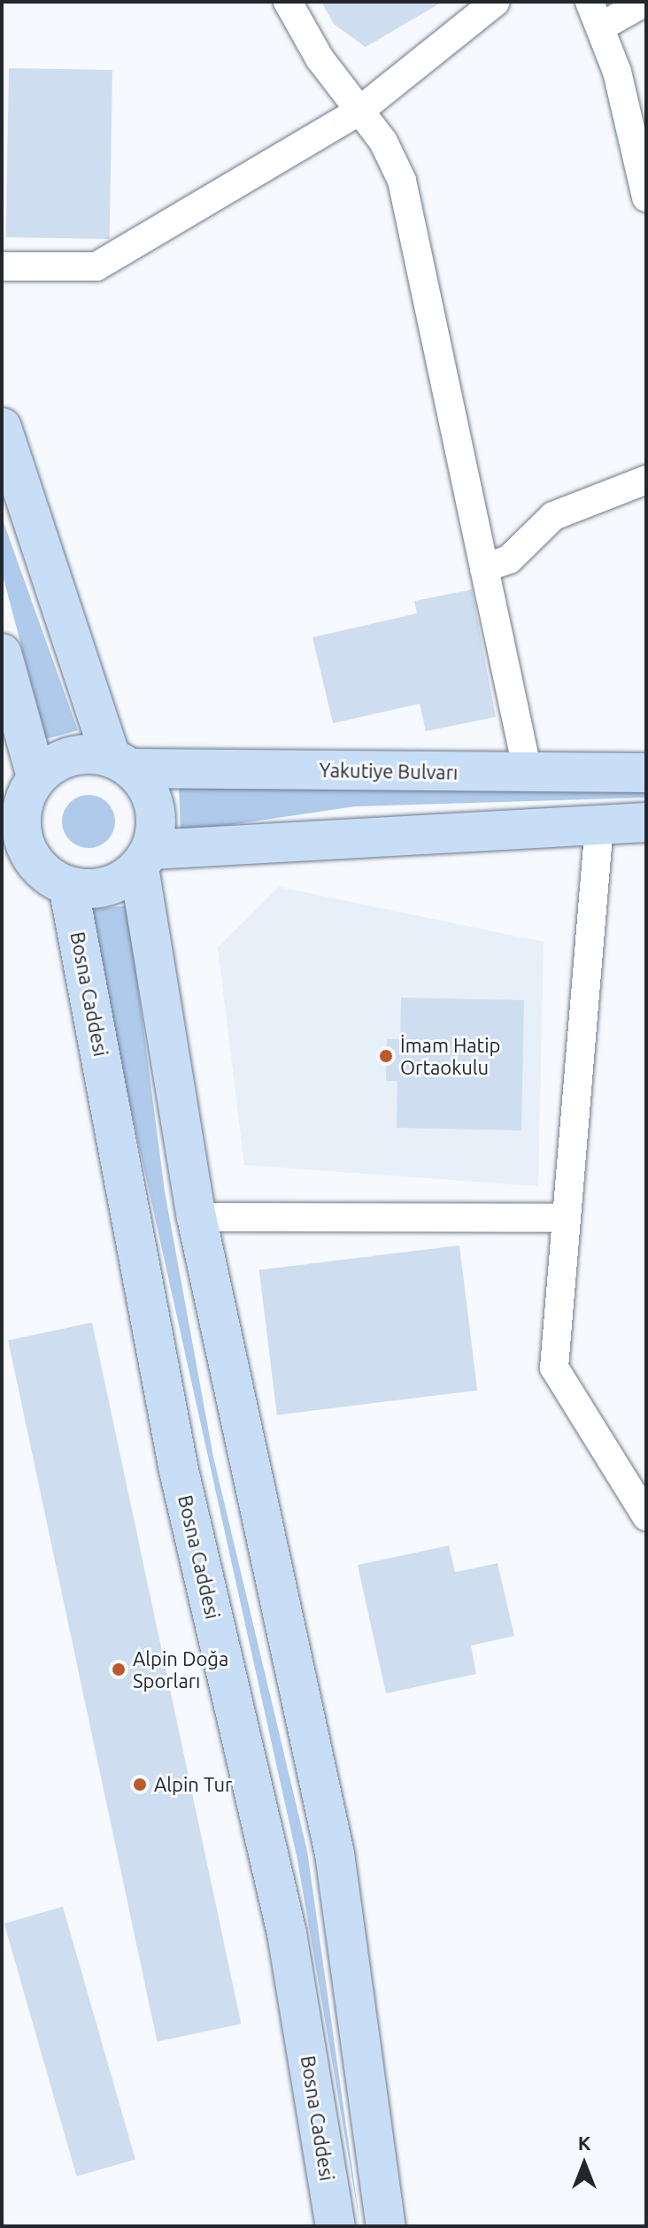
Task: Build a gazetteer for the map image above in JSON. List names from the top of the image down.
{
  "streets": {
    "main road": ["Yakutiye Bulvarı", "Bosna Caddesi"]
  },
  "crossings": [
    ["Yakutiye Bulvarı", "Bosna Caddesi"]
  ],
  "places": ["İmam Hatip Ortaokulu", "Alpin Doğa Sporları", "Alpin Tur"],
  "north": "top"
}
